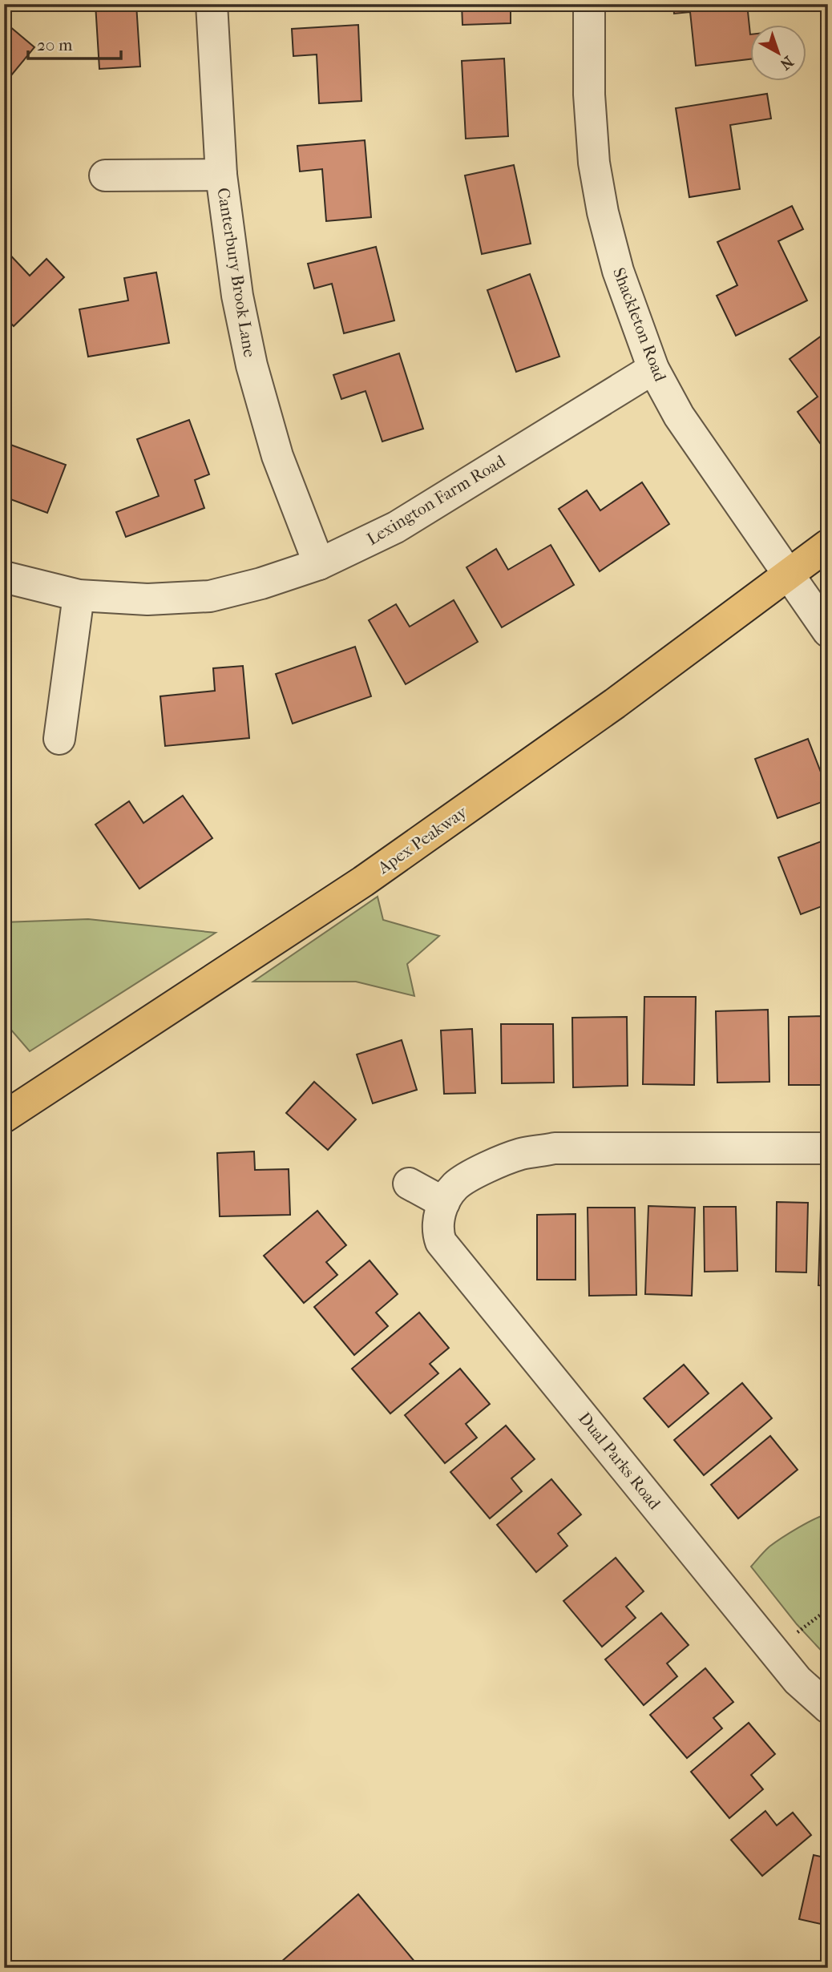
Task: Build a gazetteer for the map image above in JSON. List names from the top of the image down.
{
  "streets": {
    "main road": ["Apex Peakway"],
    "street": [
      "Canterbury Brook Lane",
      "Shackleton Road",
      "Lexington Farm Road",
      "Dual Parks Road"
    ]
  },
  "crossings": [
    ["Canterbury Brook Lane", "Lexington Farm Road"],
    ["Shackleton Road", "Lexington Farm Road"],
    ["Shackleton Road", "Apex Peakway"]
  ],
  "scale_bar": "20 m",
  "north": "bottom right"
}
